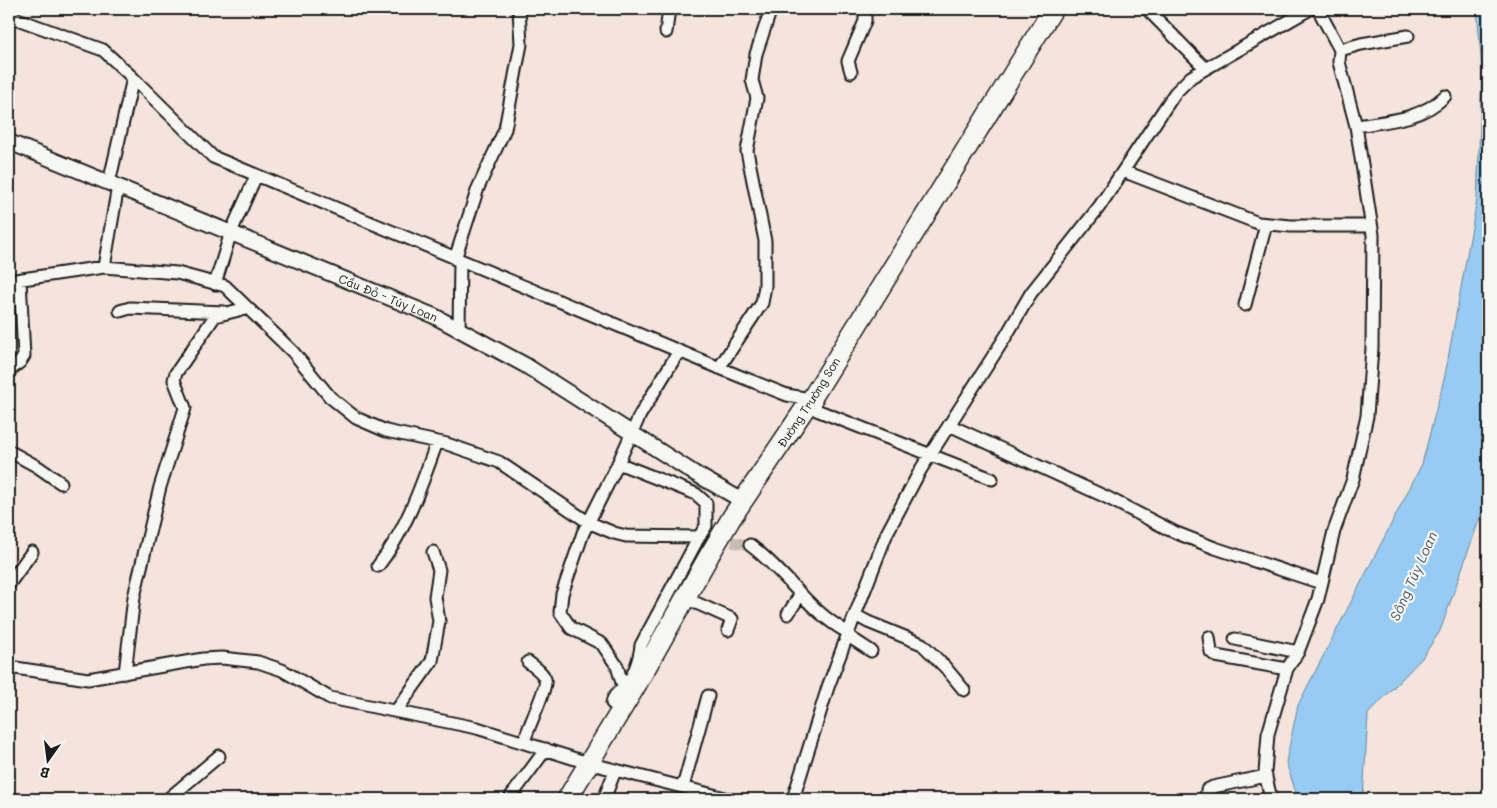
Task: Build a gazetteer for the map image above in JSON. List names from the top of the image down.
{
  "streets": {
    "highway": ["Đường Trường Sơn"],
    "street": ["Cầu Đỏ - Túy Loan"]
  },
  "crossings": [
    ["Cầu Đỏ - Túy Loan", "Đường Trường Sơn"]
  ],
  "water": ["Sông Túy Loan"],
  "north": "bottom"
}
